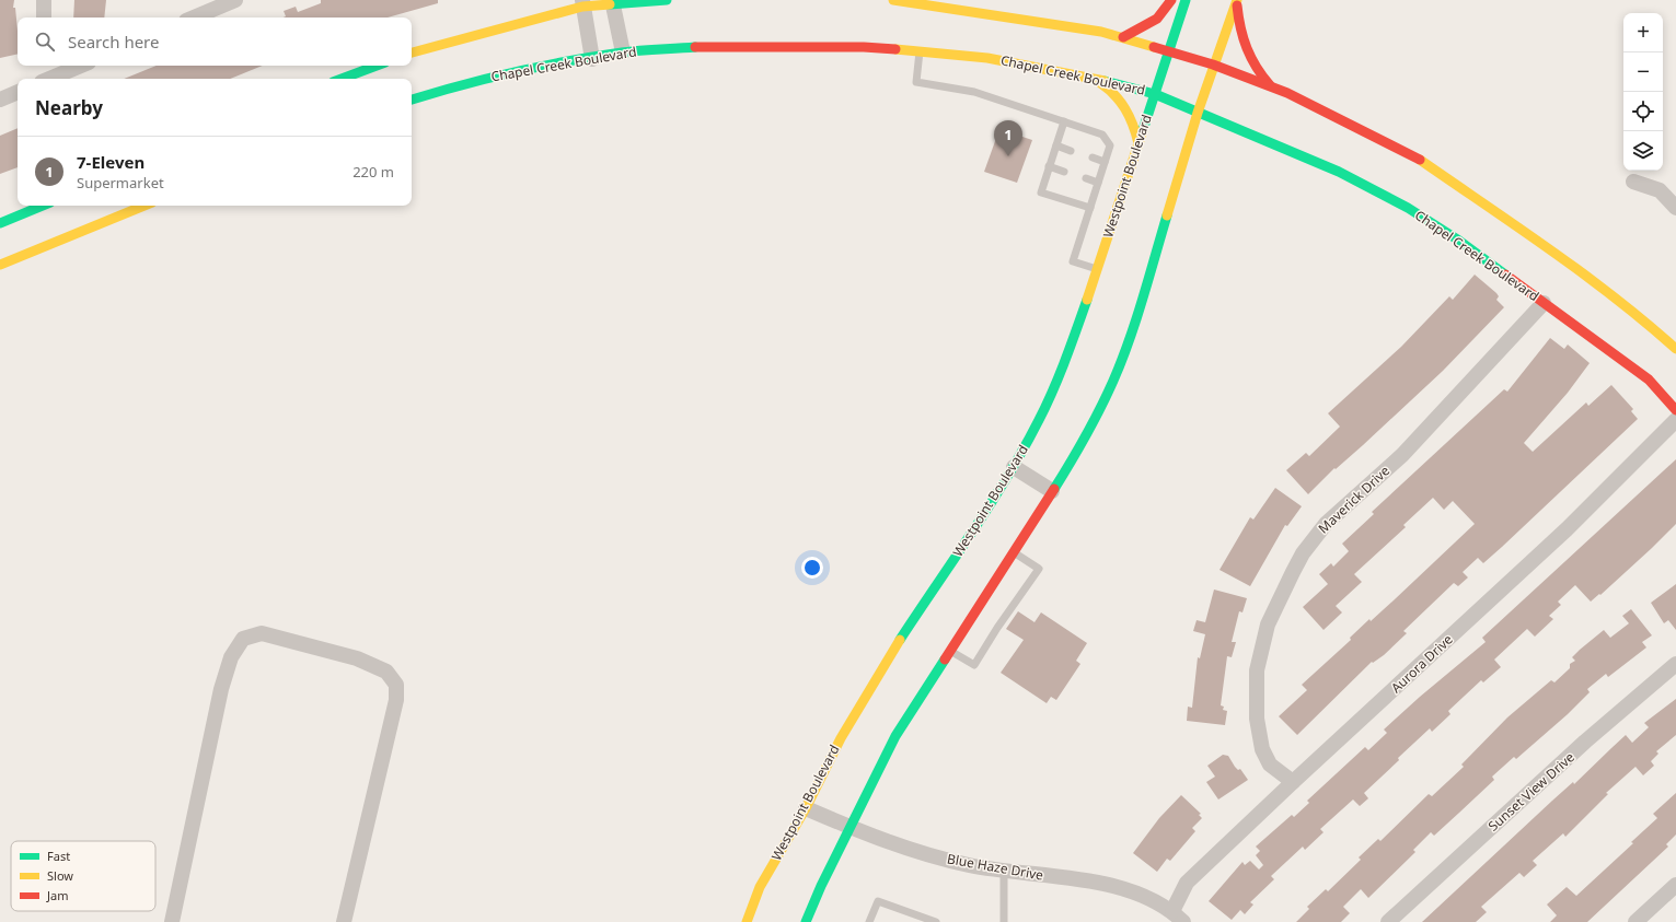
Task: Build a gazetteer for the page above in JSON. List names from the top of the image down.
{
  "streets": {
    "main road": ["Chapel Creek Boulevard", "Westpoint Boulevard"],
    "street": [
      "Maverick Drive",
      "Aurora Drive",
      "Sunset View Drive",
      "Blue Haze Drive"
    ]
  },
  "crossings": [
    ["Chapel Creek Boulevard", "Westpoint Boulevard"],
    ["Chapel Creek Boulevard", "Maverick Drive"],
    ["Westpoint Boulevard", "Blue Haze Drive"],
    ["Maverick Drive", "Aurora Drive"],
    ["Aurora Drive", "Blue Haze Drive"]
  ],
  "legend": ["Fast", "Slow", "Jam"],
  "page": {
    "map_buttons": ["+", "−"],
    "search": "Search here",
    "heading": "Nearby",
    "pins": "1",
    "list": [
      {
        "mark": "1",
        "name": "7-Eleven",
        "note": "Supermarket",
        "value": "220 m"
      }
    ]
  }
}
